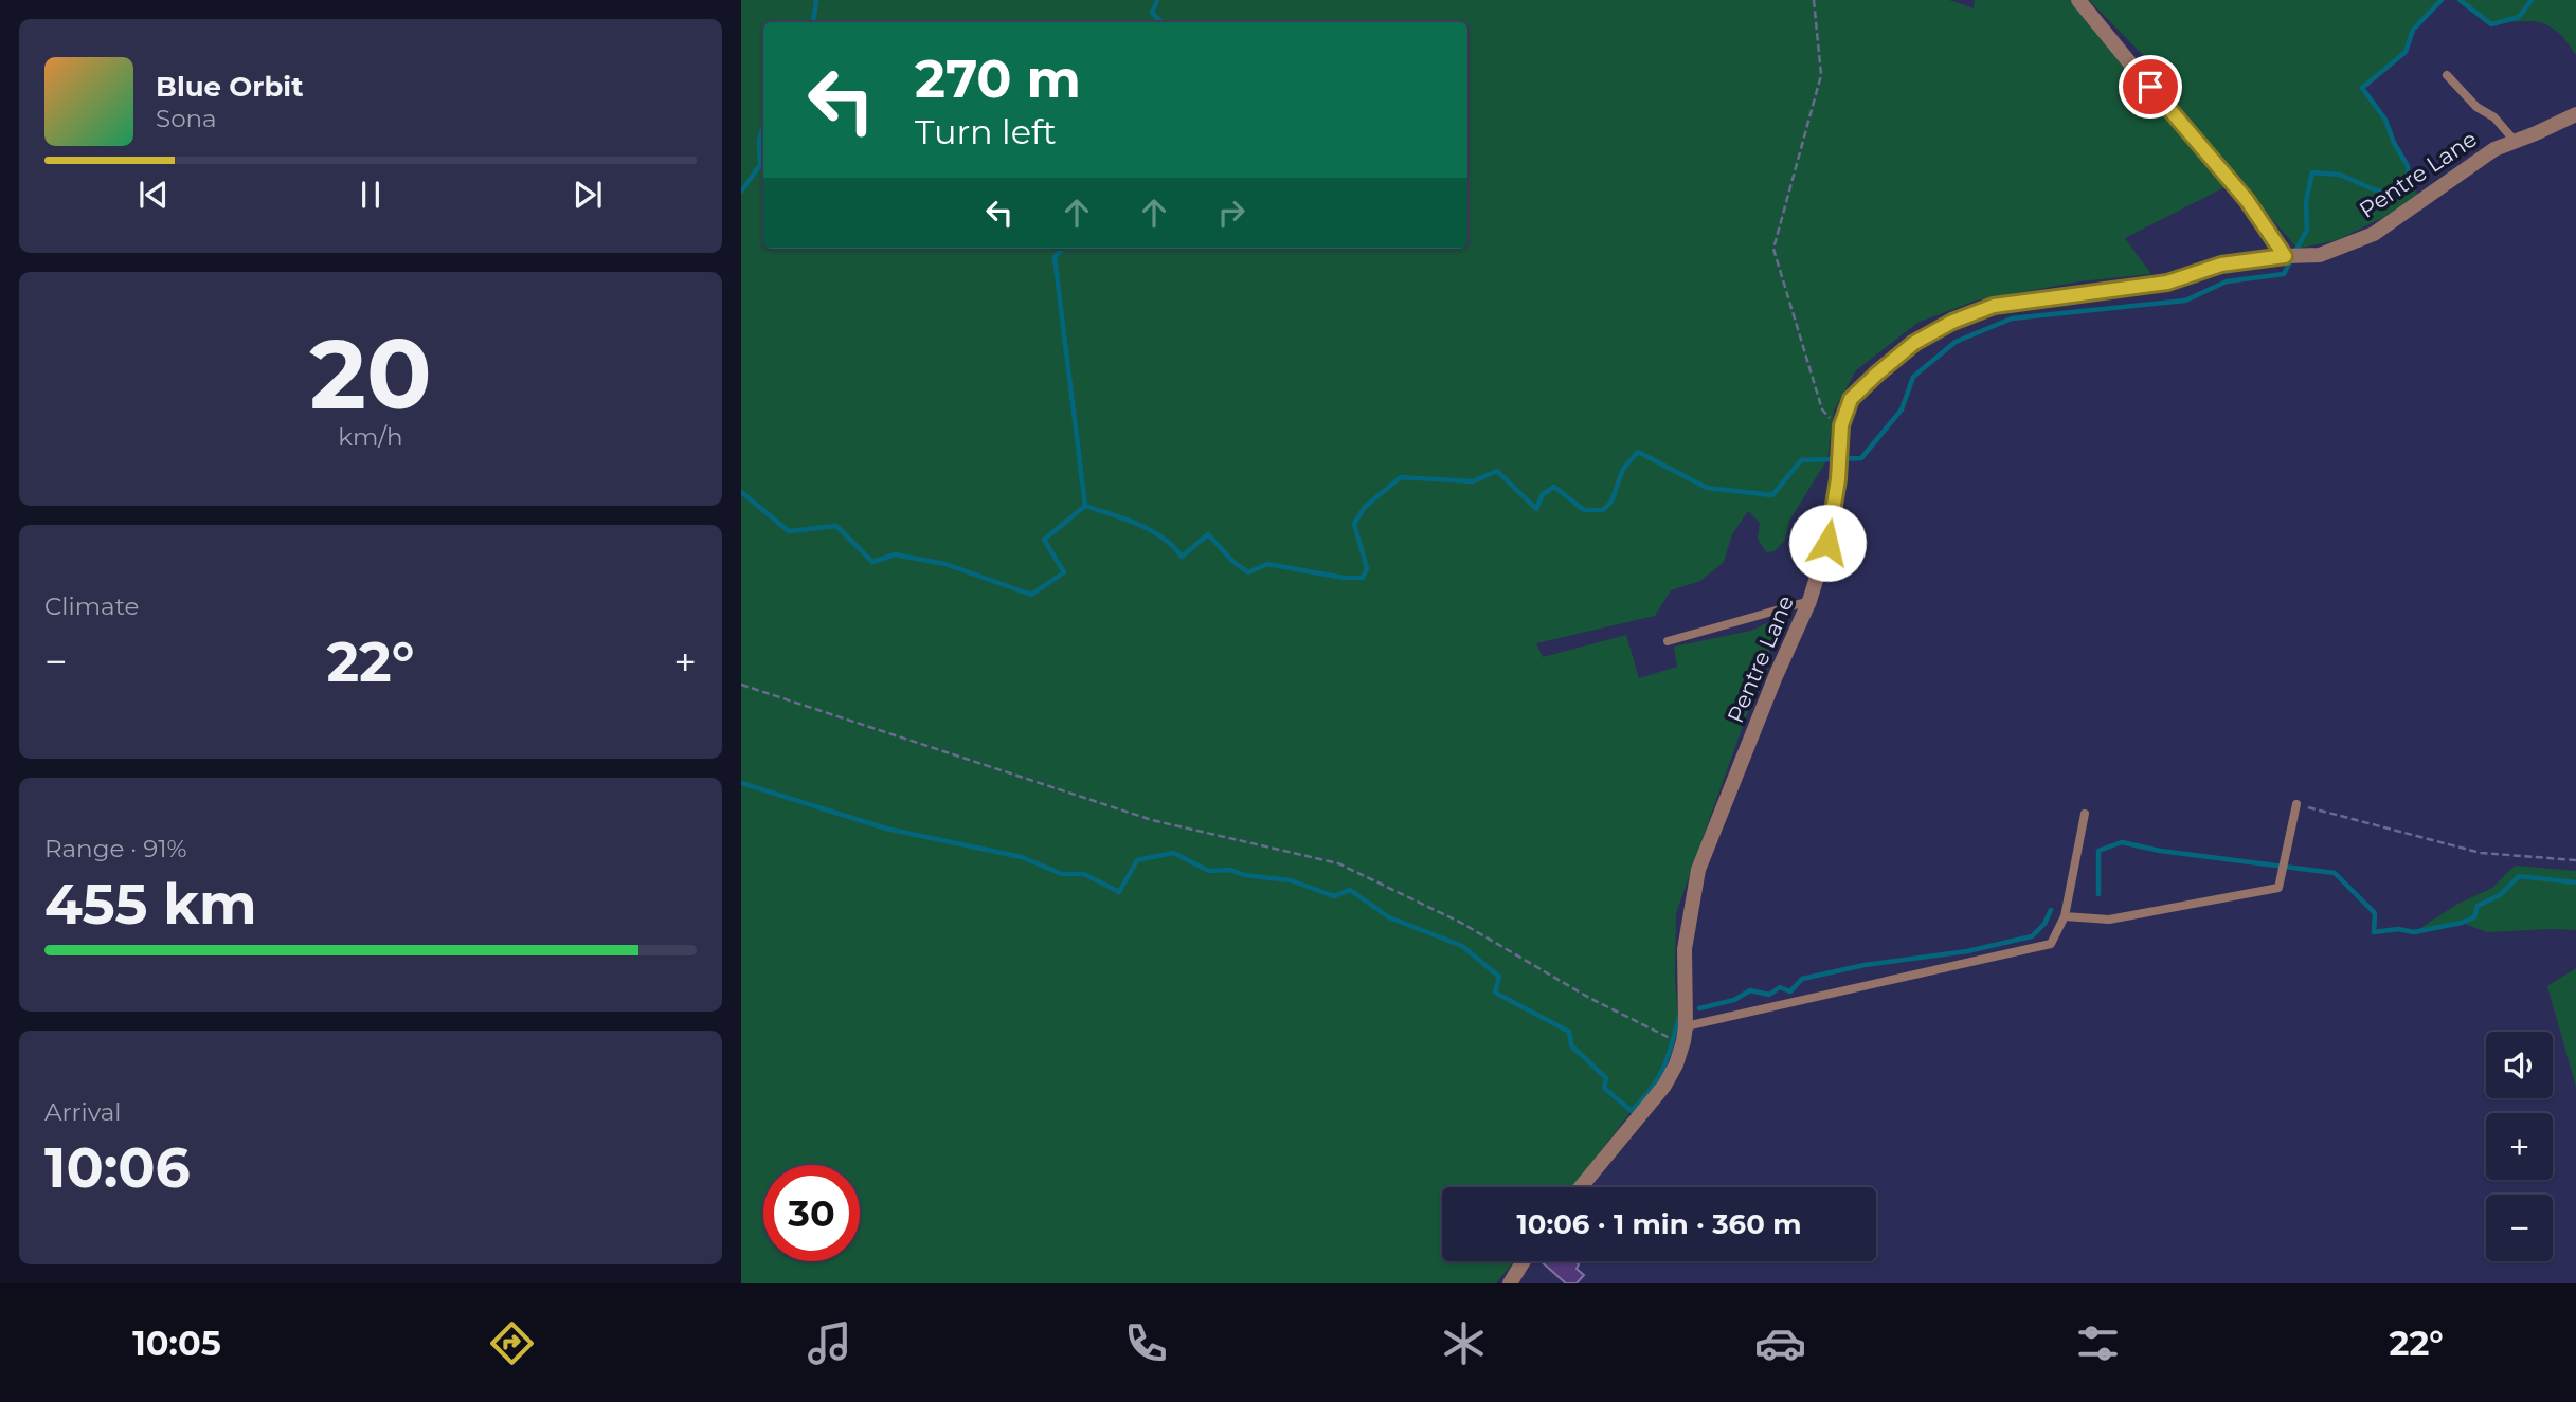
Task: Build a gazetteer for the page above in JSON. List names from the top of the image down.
{
  "streets": {
    "street": ["Pentre Lane"]
  },
  "page": {
    "turn": ["270 m", "Turn left"],
    "song": ["Blue Orbit", "Sona"],
    "tile": [
      ["20", "km/h"],
      "Climate",
      ["Range · 91%", "455 km"],
      ["Arrival", "10:06"]
    ],
    "heat": ["−", "22°", "+"],
    "map_buttons": ["+", "−"],
    "limit": "30",
    "trip": "10:06 · 1 min · 360 m",
    "tabs": ["10:05", "22°"]
  }
}
